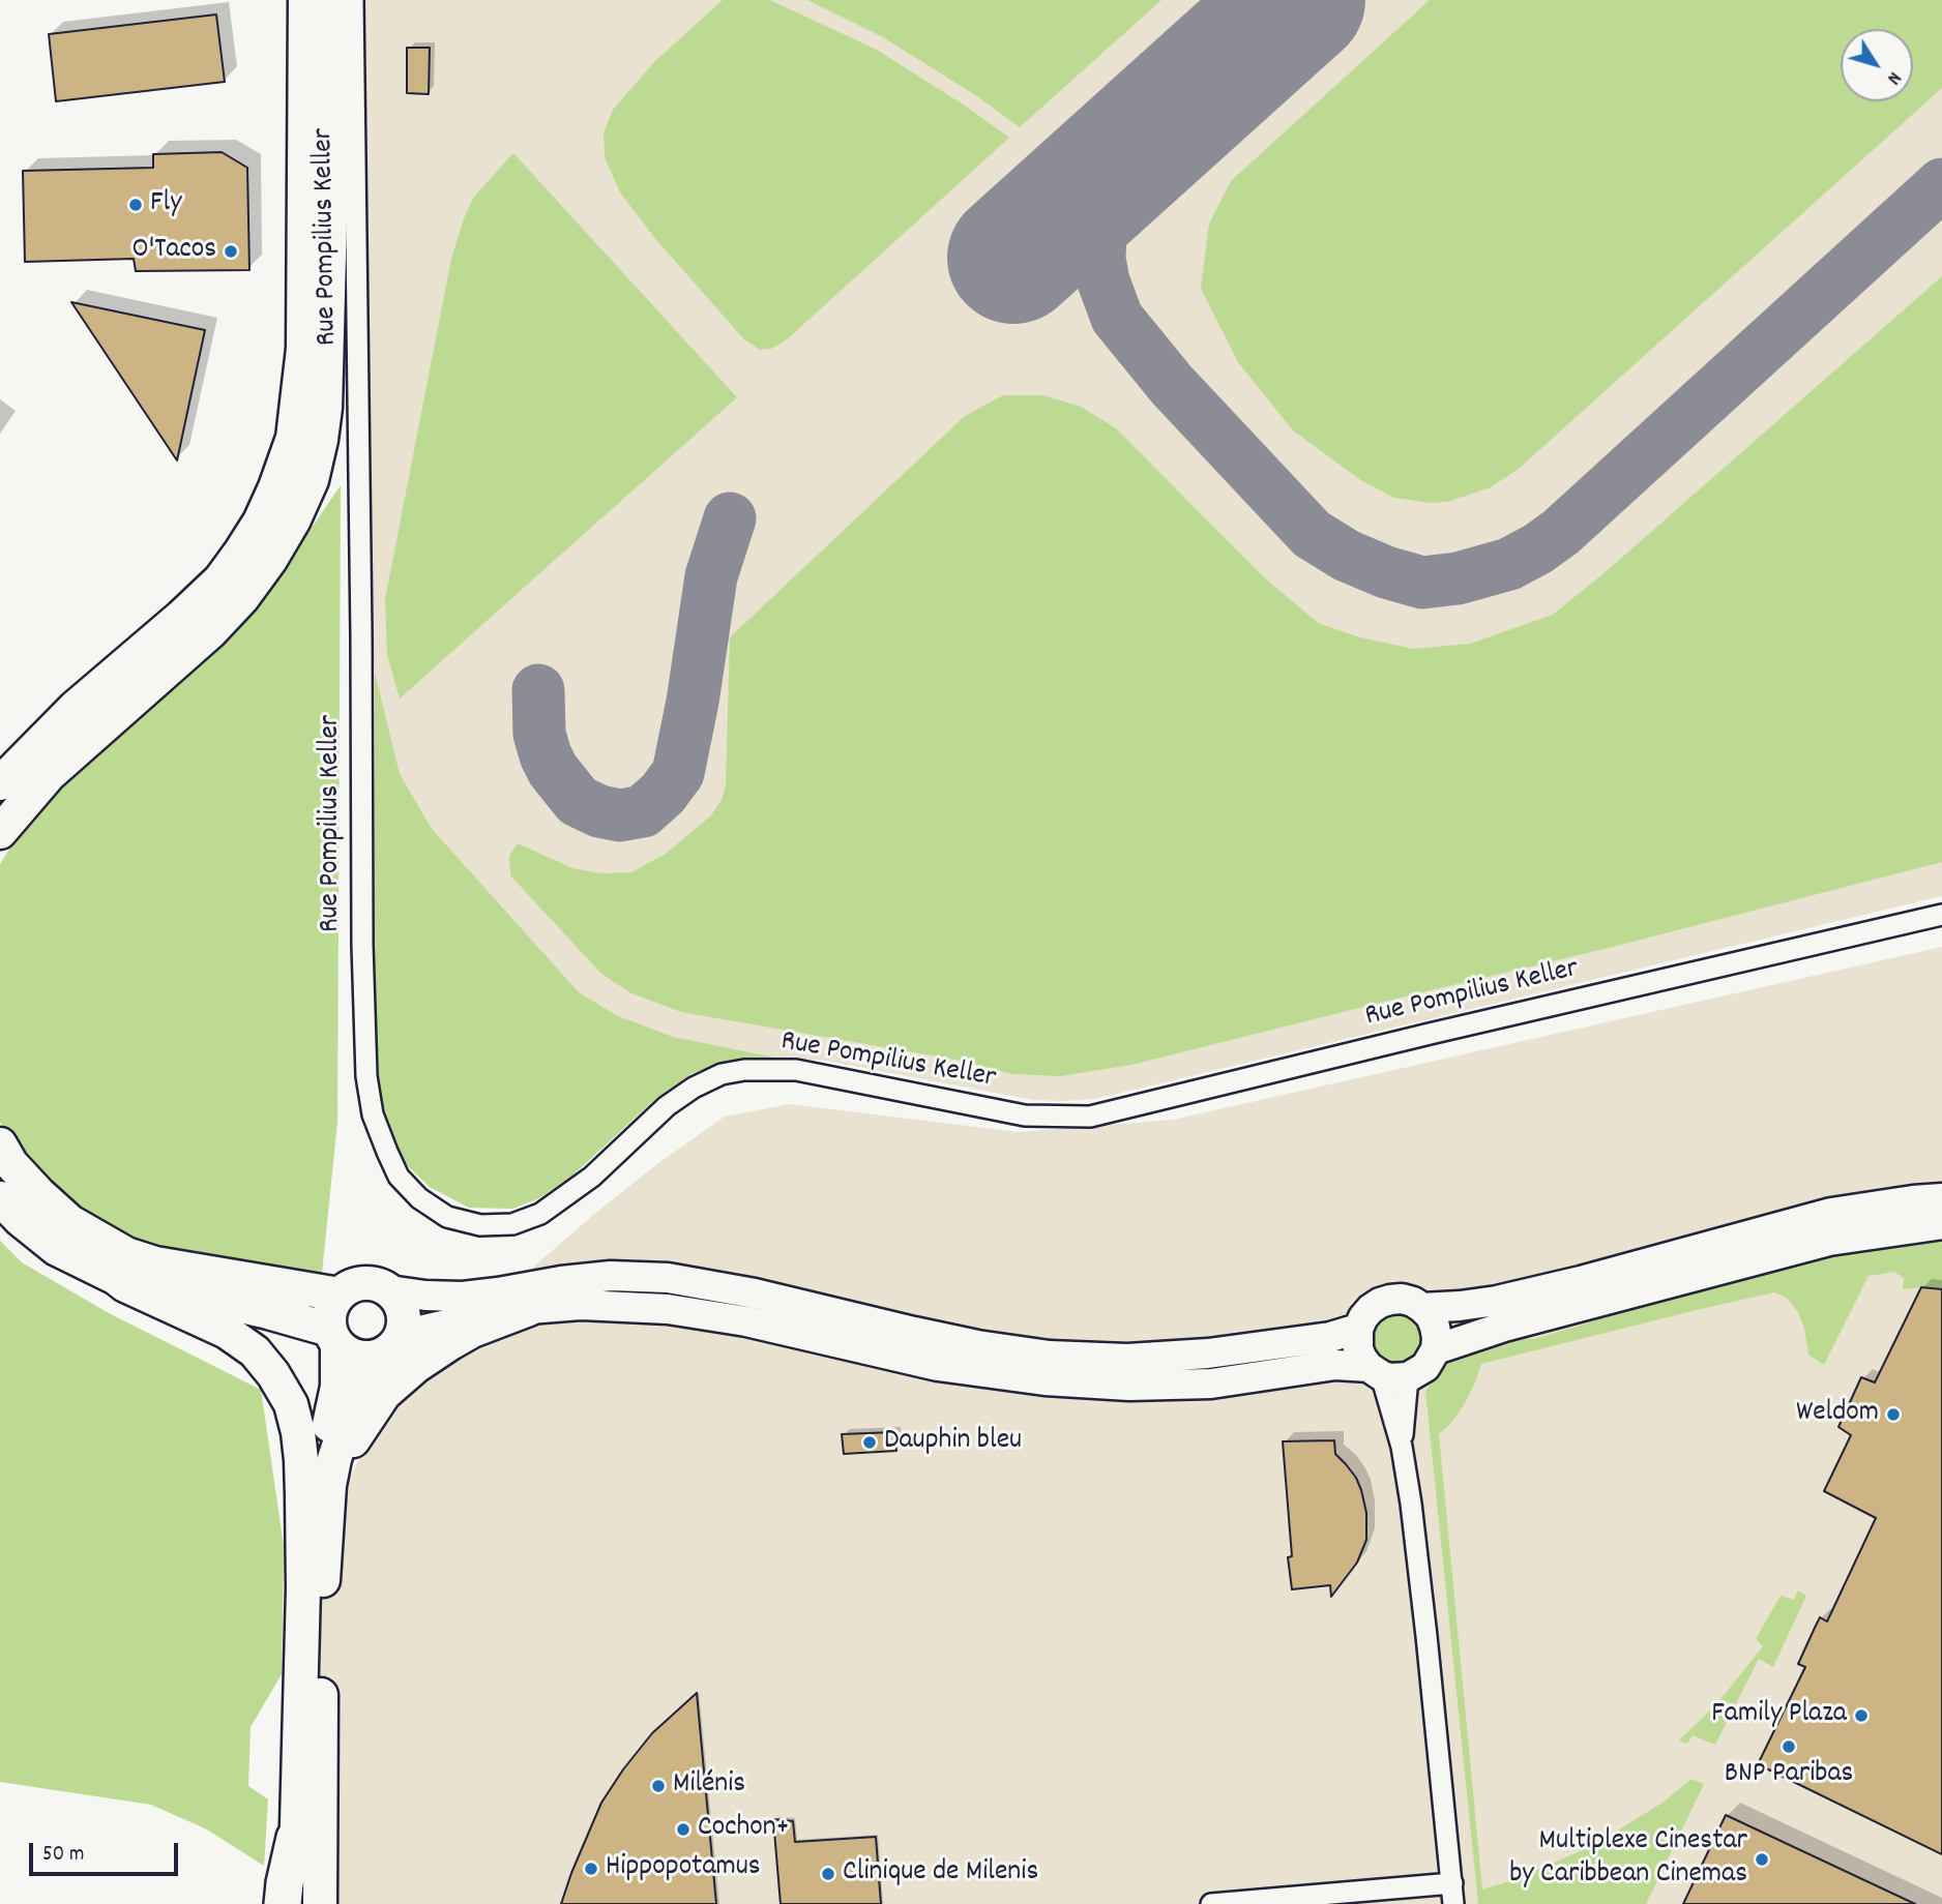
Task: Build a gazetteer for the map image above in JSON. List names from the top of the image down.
{
  "streets": {
    "street": ["Rue Pompilius Keller"]
  },
  "places": [
    "Fly",
    "O'Tacos",
    "Weldom",
    "Dauphin bleu",
    "Family Plaza",
    "BNP Paribas",
    "Milénis",
    "Cochon+",
    "Multiplexe Cinestar by Caribbean Cinemas",
    "Hippopotamus",
    "Clinique de Milenis"
  ],
  "scale_bar": "50 m",
  "north": "bottom right"
}
